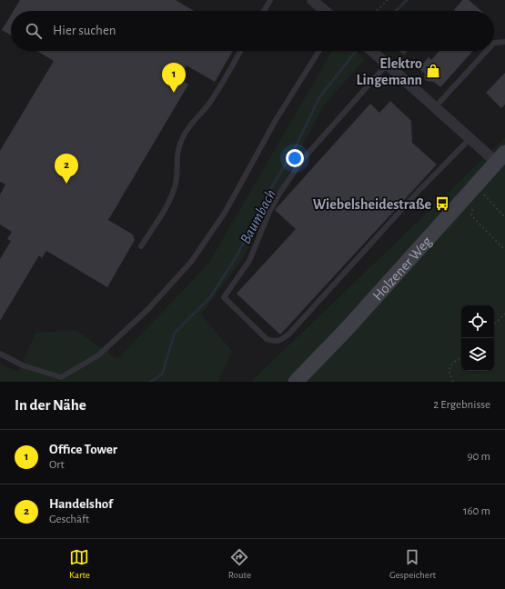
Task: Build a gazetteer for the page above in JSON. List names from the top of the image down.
{
  "streets": {
    "main road": ["Holzener Weg"]
  },
  "water": ["Baumbach"],
  "places": {
    "shop": ["Elektro Lingemann"],
    "bus stop": ["Wiebelsheidestraße"]
  },
  "page": {
    "search": "Hier suchen",
    "pins": ["1", "2"],
    "heading": ["In der Nähe", "2 Ergebnisse"],
    "list": [
      {
        "mark": "1",
        "name": "Office Tower",
        "note": "Ort",
        "value": "90 m"
      },
      {
        "mark": "2",
        "name": "Handelshof",
        "note": "Geschäft",
        "value": "160 m"
      }
    ],
    "nav": ["Karte", "Route", "Gespeichert"]
  }
}
